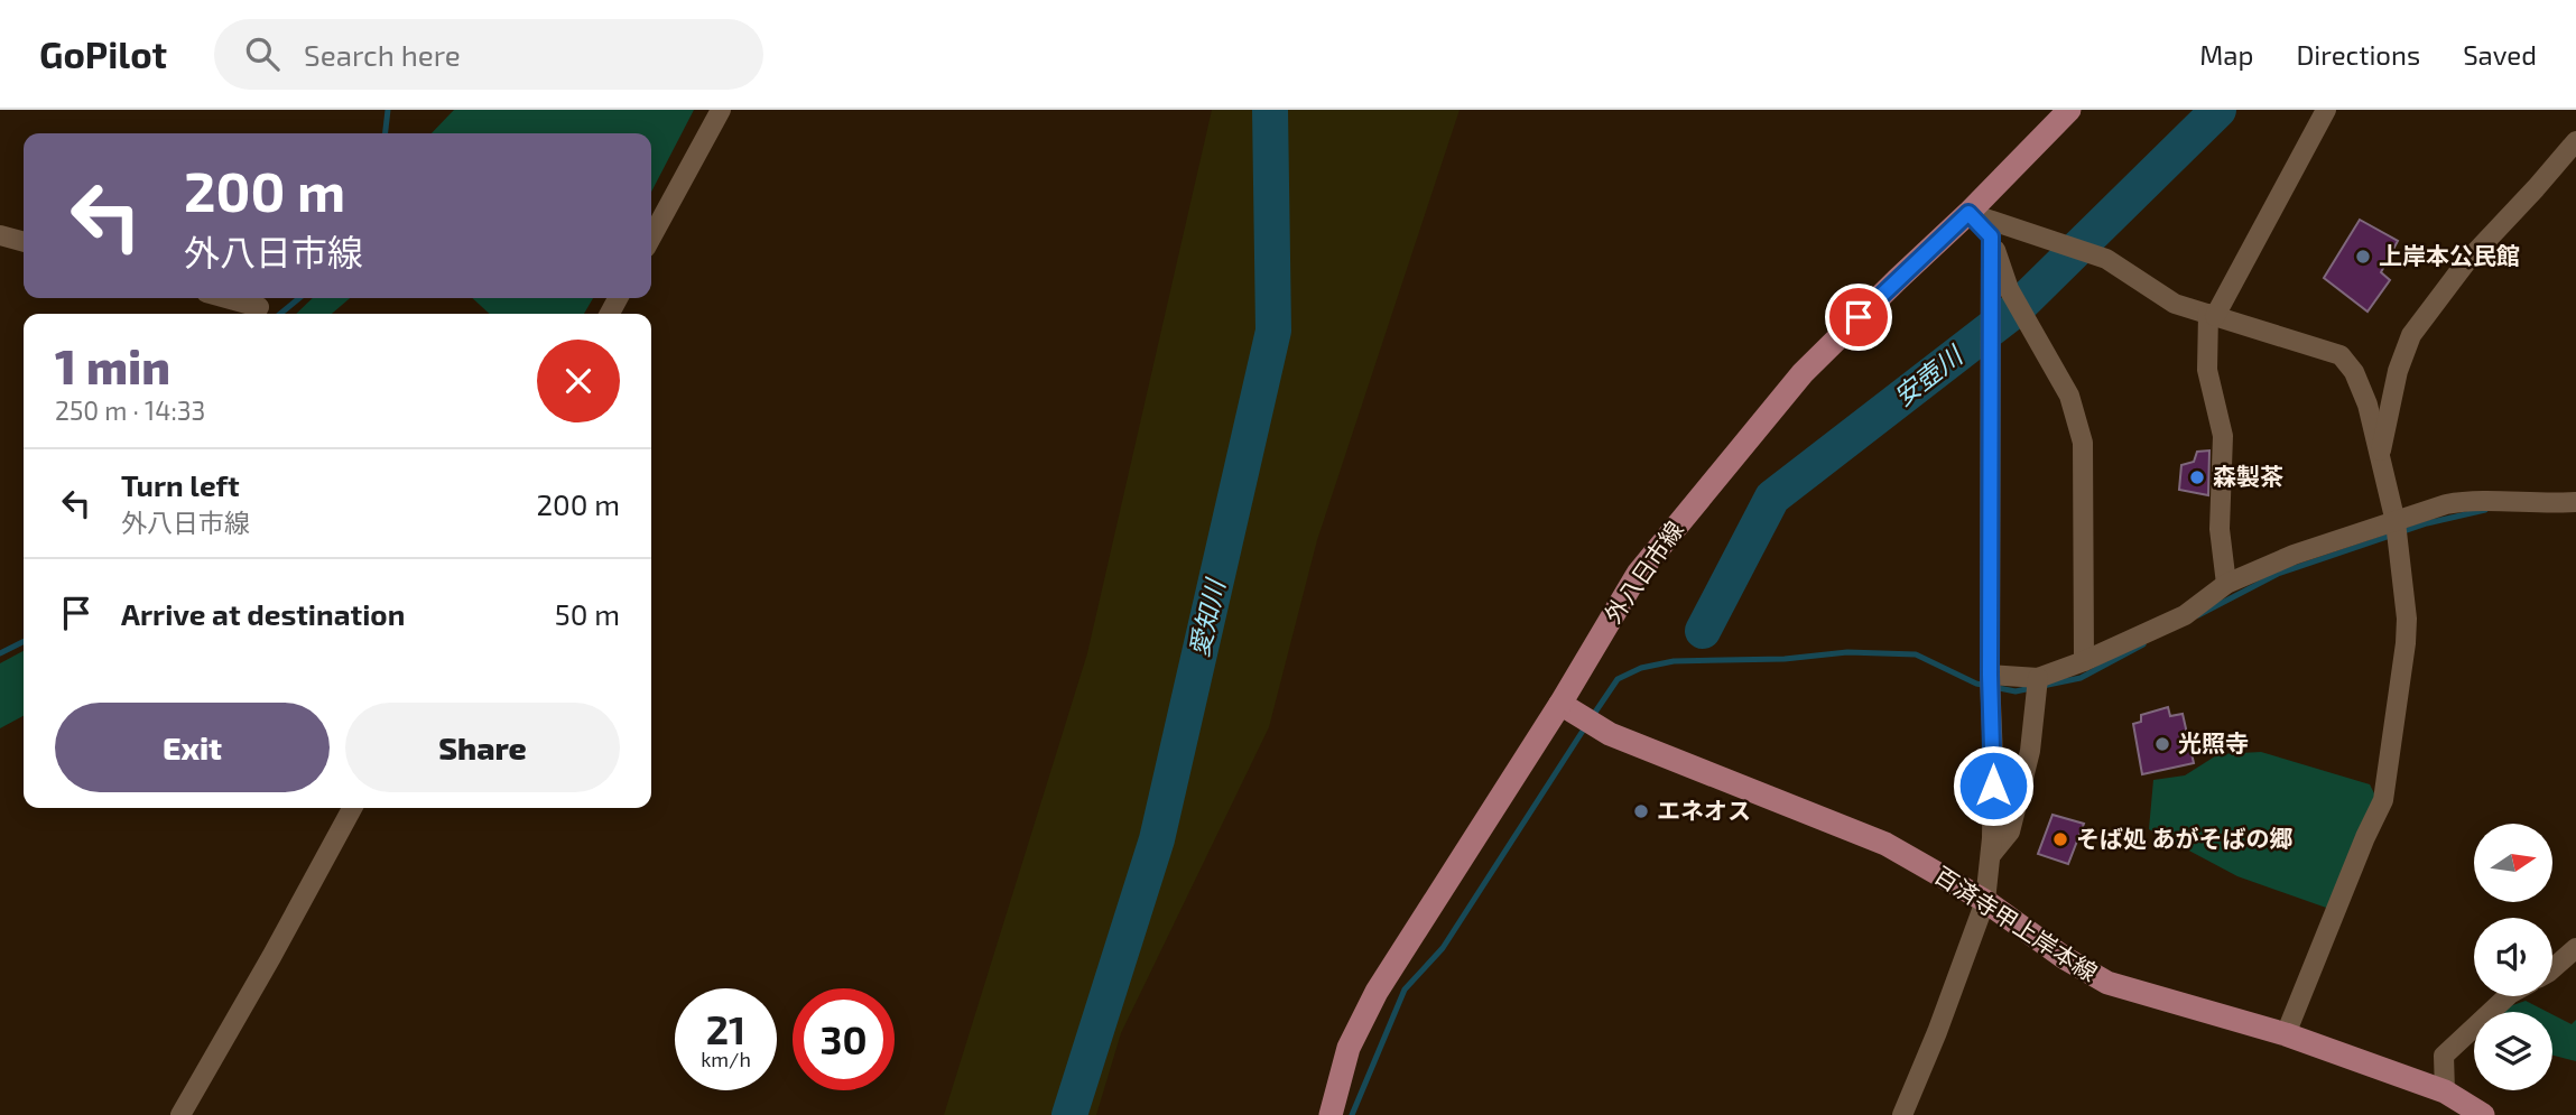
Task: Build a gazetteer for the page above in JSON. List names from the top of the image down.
{
  "streets": {
    "main road": ["外八日市線", "百済寺甲上岸本線"]
  },
  "crossings": [
    ["外八日市線", "百済寺甲上岸本線"]
  ],
  "water": ["安壺川", "愛知川"],
  "places": [
    "上岸本公民館",
    "森製茶",
    "光照寺",
    "エネオス",
    "そば処 あがそばの郷"
  ],
  "north": "right",
  "page": {
    "header": "GoPilot",
    "search": "Search here",
    "nav": ["Map", "Directions", "Saved"],
    "turn": ["200 m", "外八日市線"],
    "heading": ["1 min", "250 m · 14:33"],
    "list": [
      {
        "name": "Turn left",
        "note": "外八日市線",
        "value": "200 m"
      },
      {
        "name": "Arrive at destination",
        "value": "50 m"
      }
    ],
    "buttons": ["Exit", "Share"],
    "speed": "21 km/h",
    "limit": "30"
  }
}
